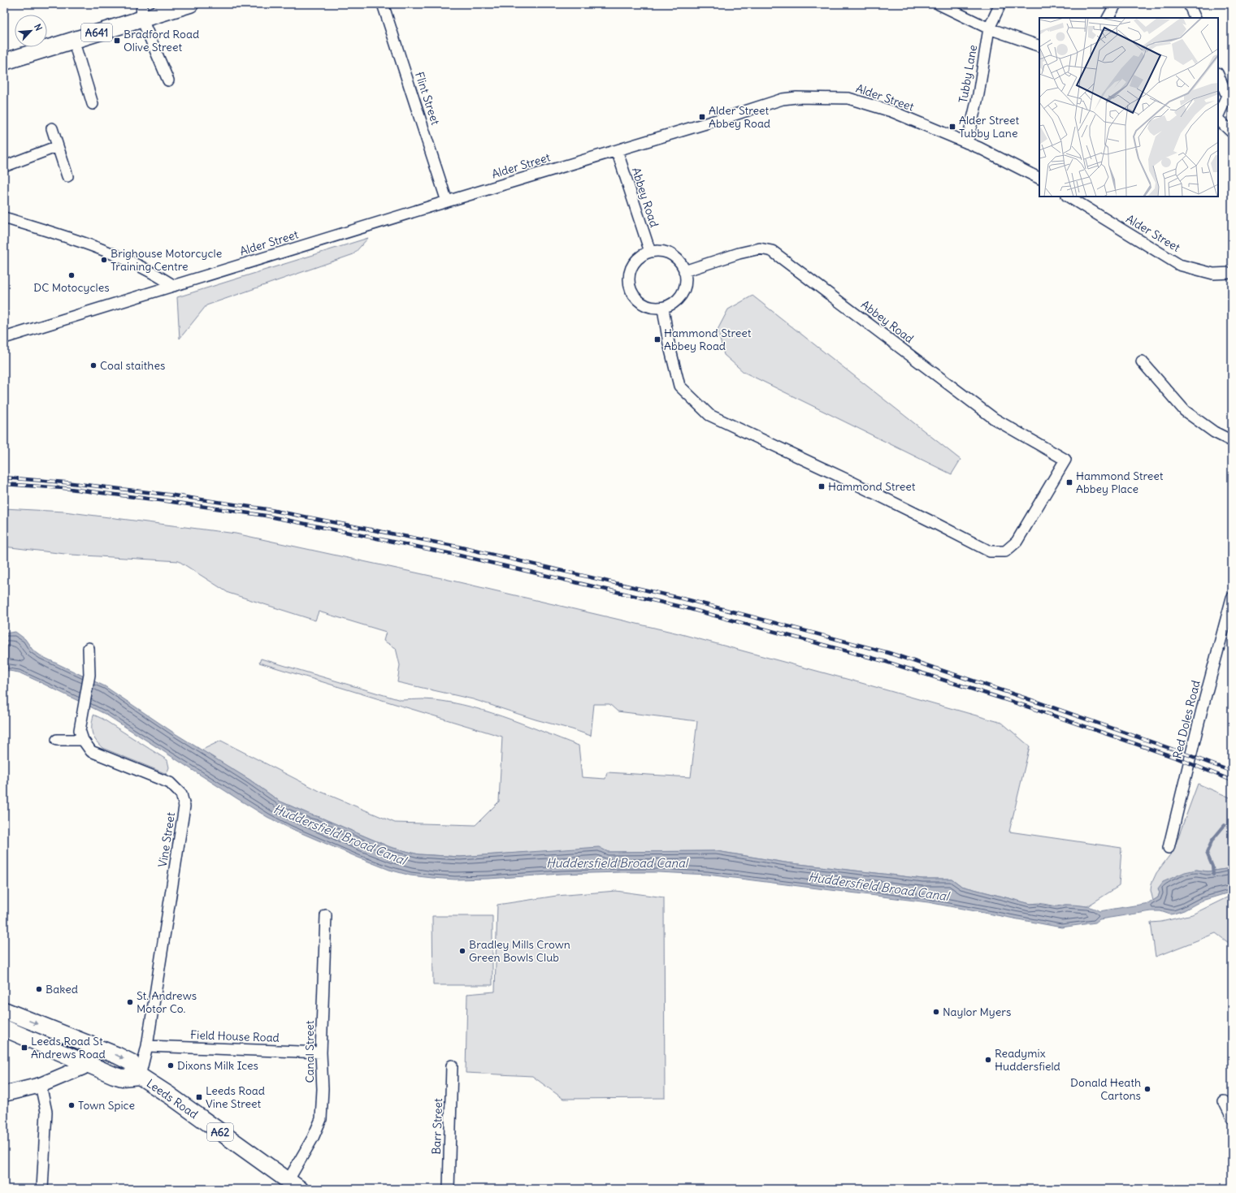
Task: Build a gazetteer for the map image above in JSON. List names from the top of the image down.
{
  "streets": {
    "main road": ["A641", "Leeds Road", "A62"],
    "street": [
      "Tubby Lane",
      "Alder Street",
      "Flint Street",
      "Abbey Road",
      "Red Doles Road",
      "Vine Street",
      "Field House Road",
      "Canal Street",
      "Barr Street"
    ]
  },
  "crossings": [
    ["Tubby Lane", "Alder Street"],
    ["Alder Street", "Flint Street"],
    ["Alder Street", "Abbey Road"],
    ["Vine Street", "Field House Road"],
    ["Vine Street", "Leeds Road"],
    ["Field House Road", "Canal Street"],
    ["Canal Street", "Leeds Road"]
  ],
  "water": ["Huddersfield Broad Canal"],
  "places": {
    "transit": [
      "Bradford Road Olive Street",
      "Alder Street Abbey Road",
      "Alder Street Tubby Lane",
      "Hammond Street Abbey Road",
      "Hammond Street Abbey Place",
      "Hammond Street",
      "Leeds Road St Andrews Road",
      "Leeds Road Vine Street"
    ],
    "other": [
      "Brighouse Motorcycle Training Centre",
      "DC Motocycles",
      "Coal staithes",
      "Bradley Mills Crown Green Bowls Club",
      "Baked",
      "St. Andrews Motor Co.",
      "Naylor Myers",
      "Readymix Huddersfield",
      "Dixons Milk Ices",
      "Donald Heath Cartons",
      "Town Spice"
    ]
  },
  "north": "top right"
}
